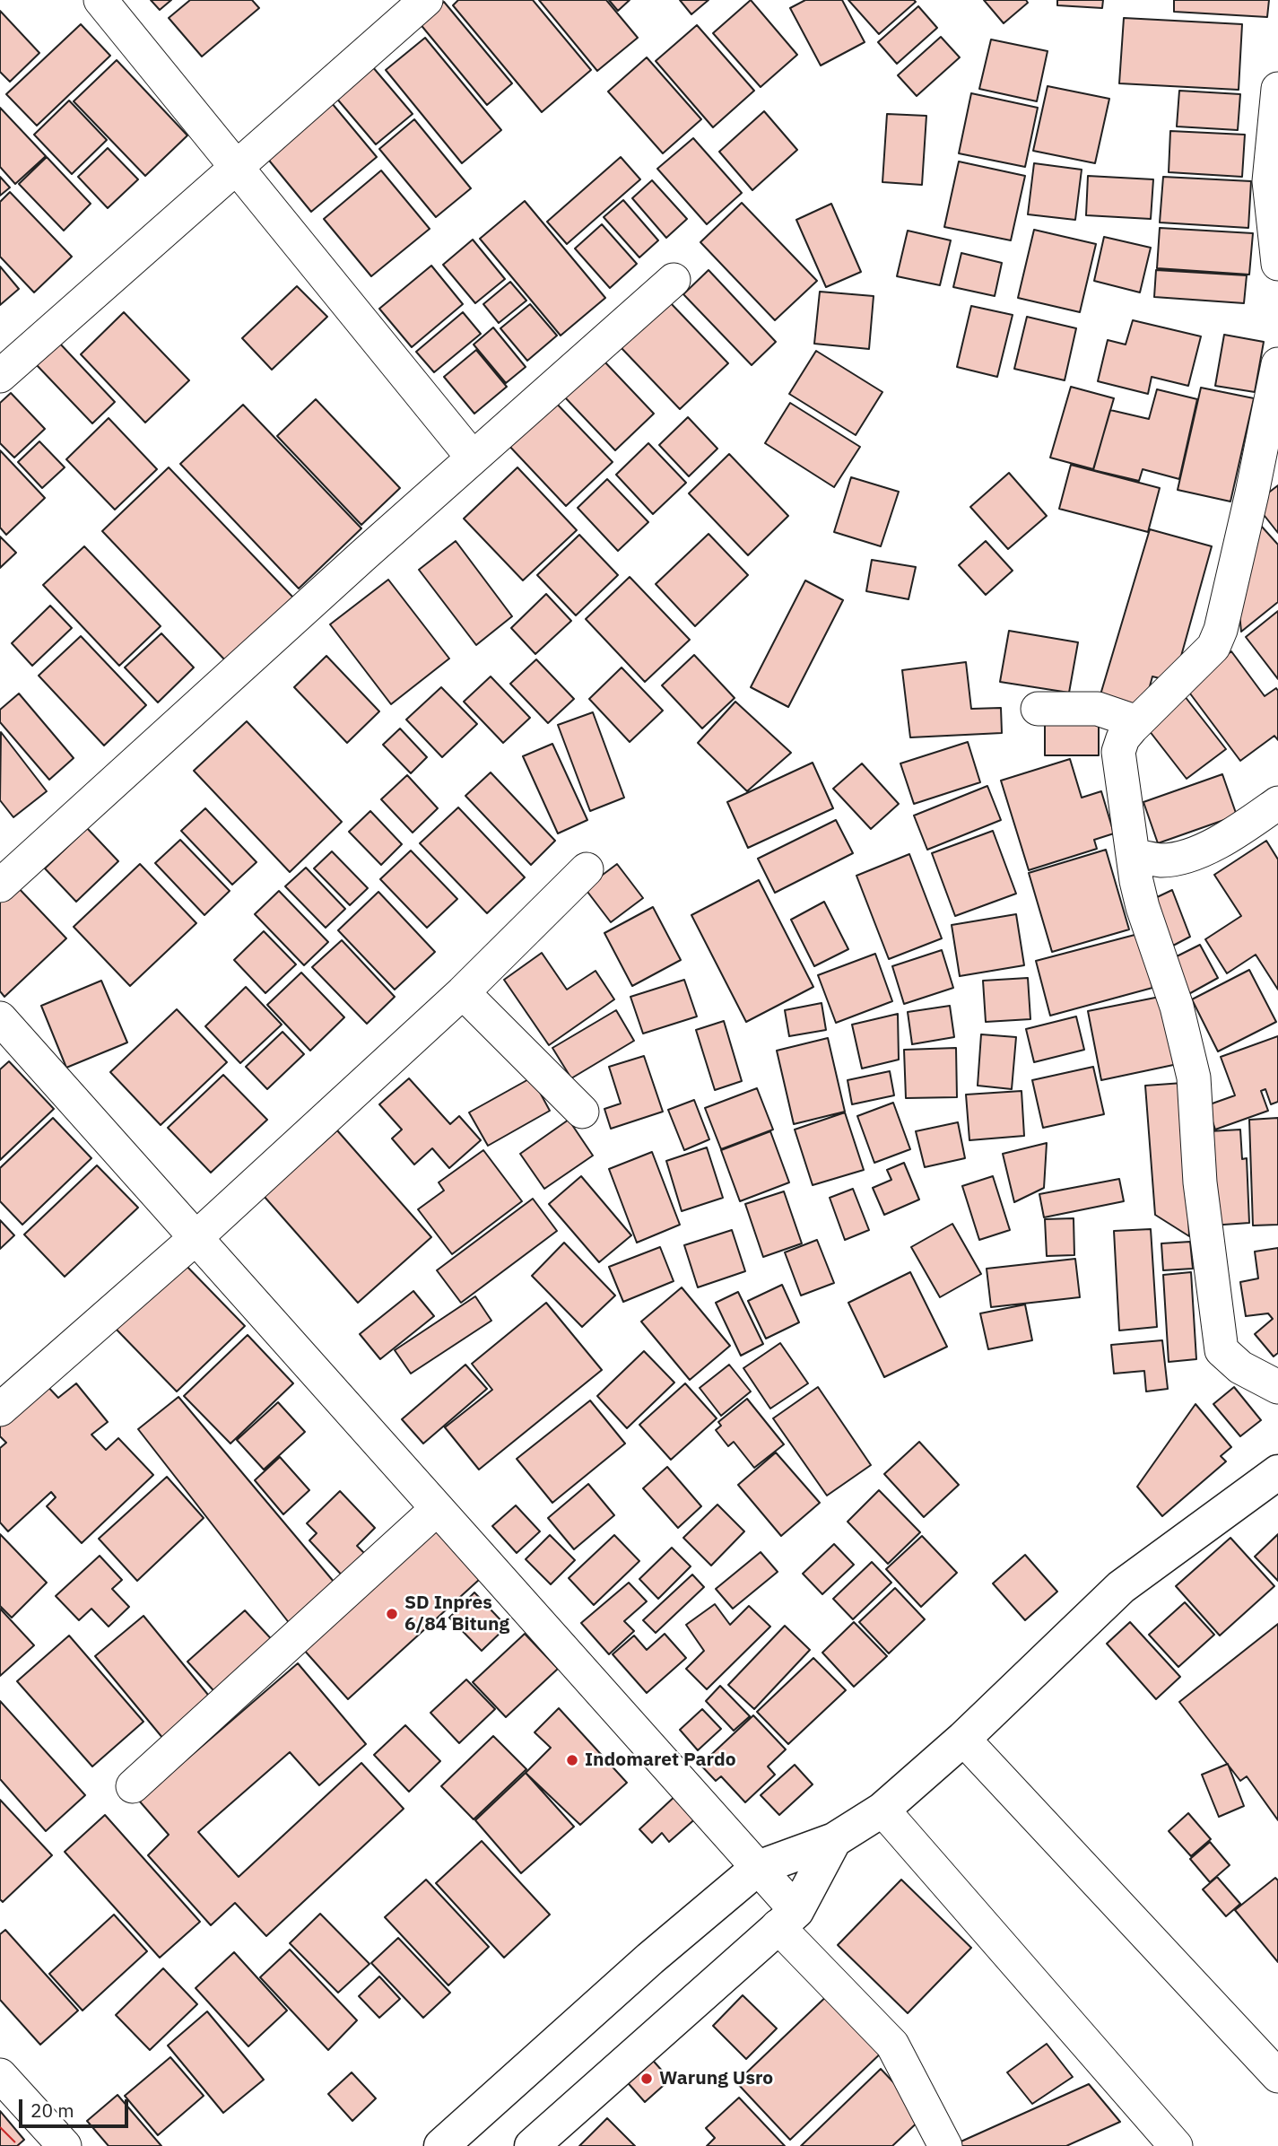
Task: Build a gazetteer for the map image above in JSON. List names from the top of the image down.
{
  "places": ["SD Inpres 6/84 Bitung", "Indomaret Pardo", "Warung Usro"],
  "scale_bar": "20 m"
}
